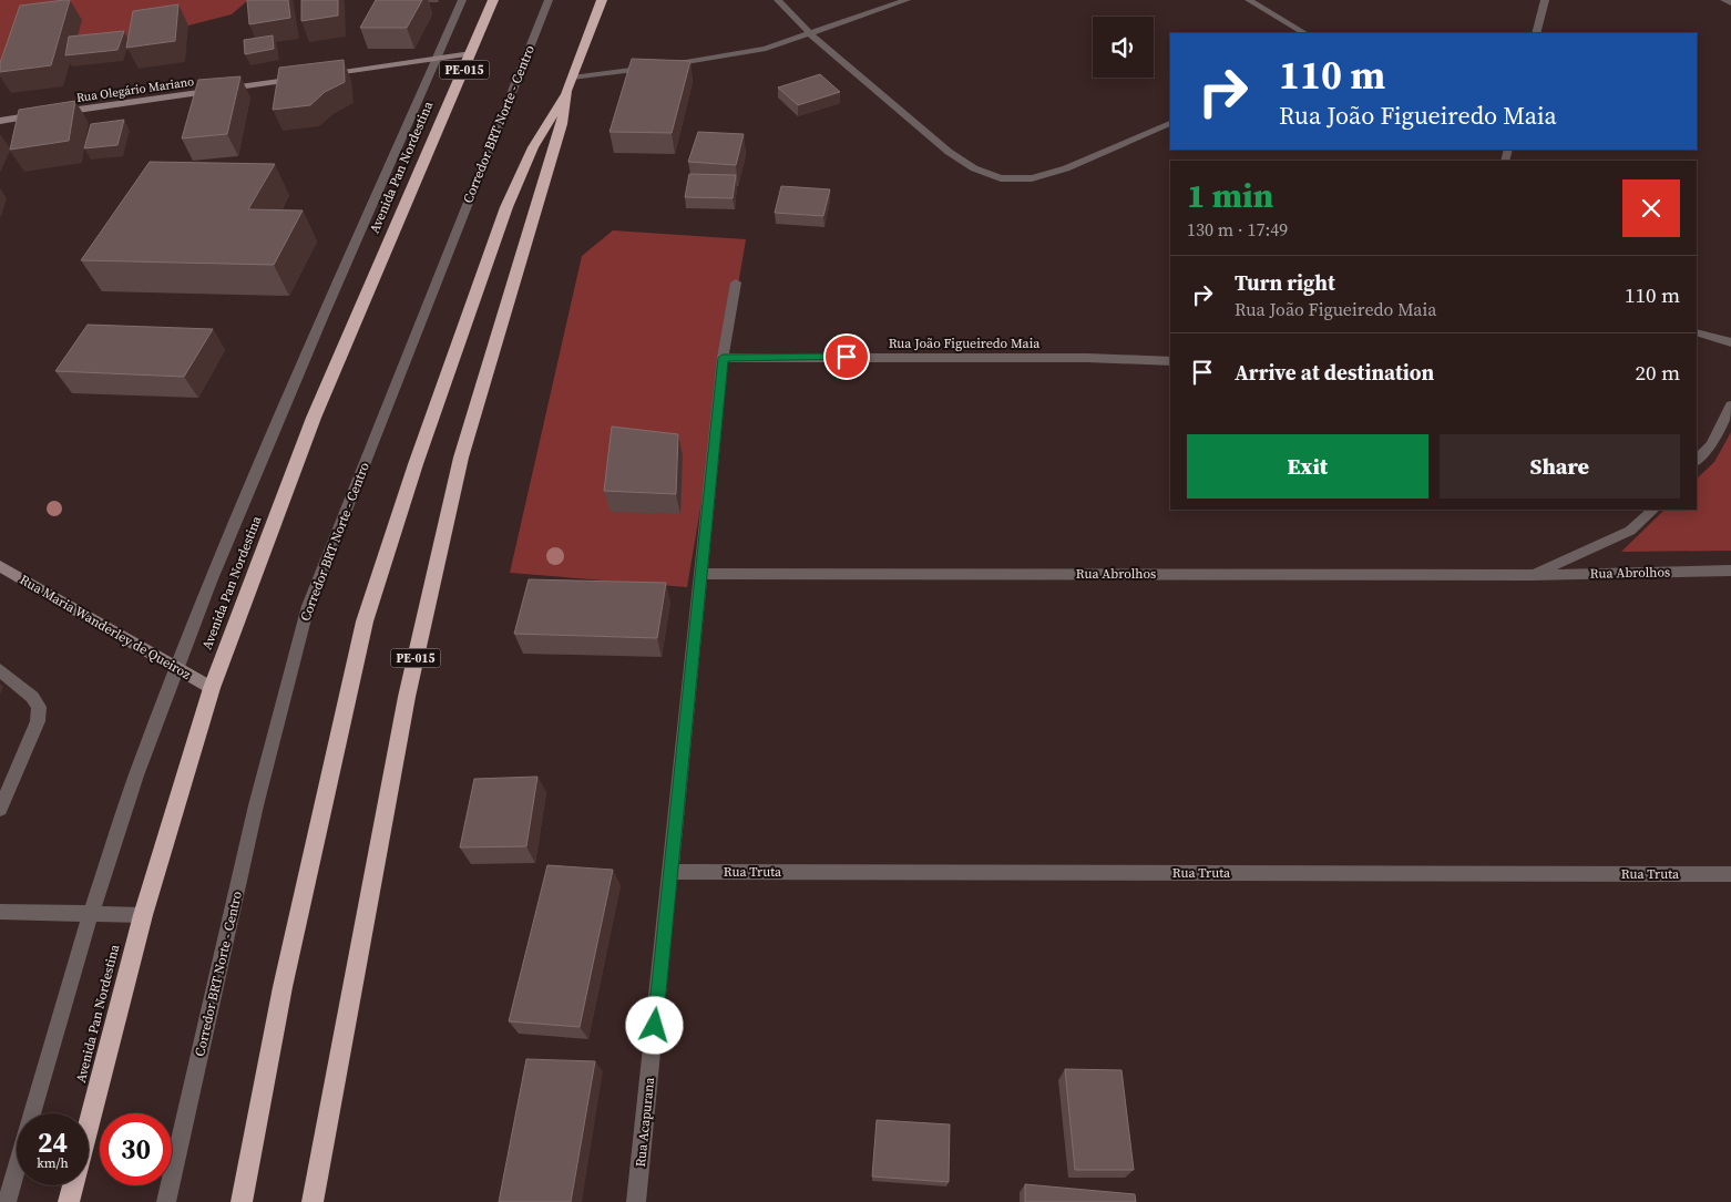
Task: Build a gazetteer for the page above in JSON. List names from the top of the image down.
{
  "streets": {
    "highway": ["PE-015", "Avenida Pan Nordestina"],
    "street": [
      "Rua Olegário Mariano",
      "Corredor BRT Norte - Centro",
      "Rua João Figueiredo Maia",
      "Rua Abrolhos",
      "Rua Maria Wanderley de Queiroz",
      "Rua Truta",
      "Rua Acapurana"
    ]
  },
  "crossings": [
    ["Avenida Pan Nordestina", "Rua Maria Wanderley de Queiroz"],
    ["Rua João Figueiredo Maia", "Rua Acapurana"],
    ["Rua Abrolhos", "Rua Acapurana"],
    ["Rua Truta", "Rua Acapurana"]
  ],
  "page": {
    "turn": ["110 m", "Rua João Figueiredo Maia"],
    "heading": ["1 min", "130 m · 17:49"],
    "list": [
      {
        "name": "Turn right",
        "note": "Rua João Figueiredo Maia",
        "value": "110 m"
      },
      {
        "name": "Arrive at destination",
        "value": "20 m"
      }
    ],
    "buttons": ["Exit", "Share"],
    "speed": "24 km/h",
    "limit": "30"
  }
}
